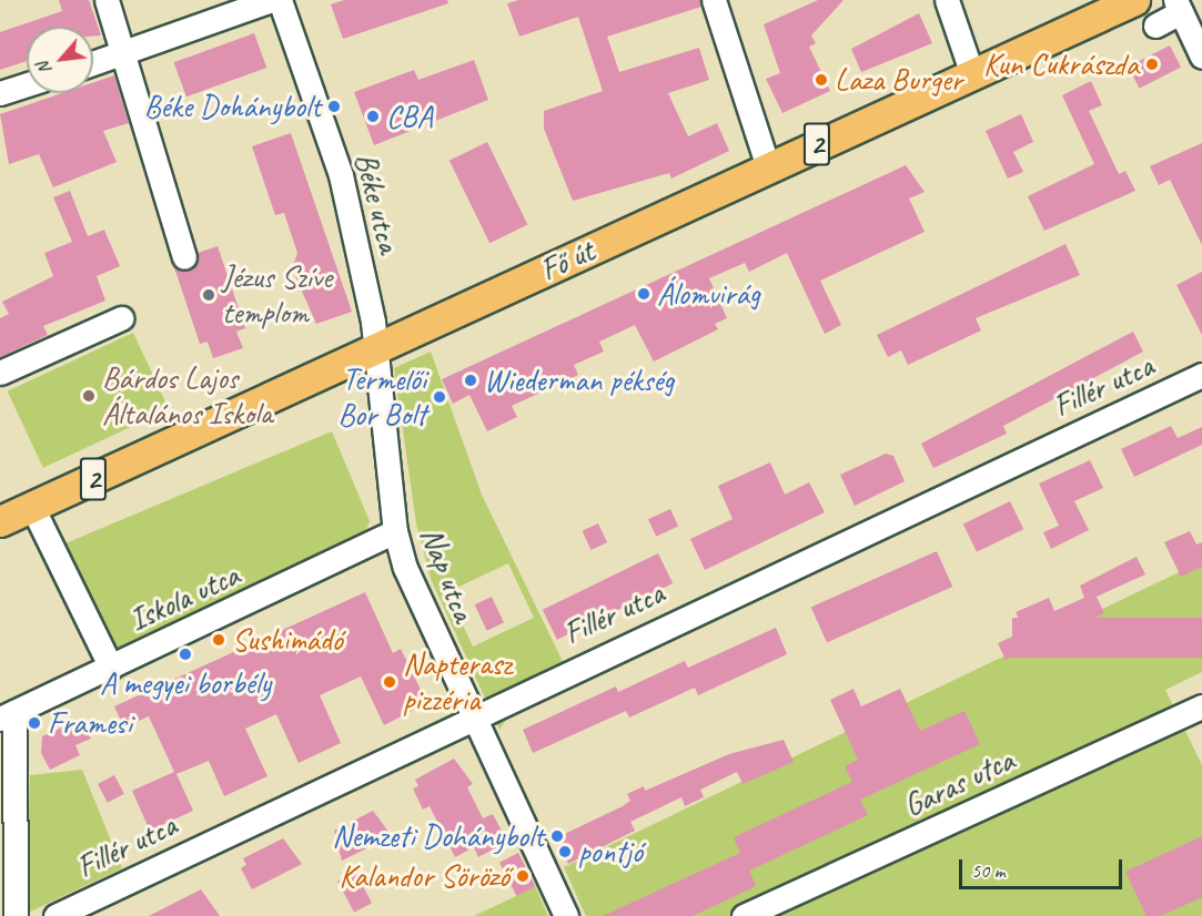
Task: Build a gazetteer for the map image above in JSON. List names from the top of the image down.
{
  "streets": {
    "main road": ["2", "Fő út"],
    "street": [
      "Béke utca",
      "Fillér utca",
      "Nap utca",
      "Iskola utca",
      "Garas utca"
    ]
  },
  "crossings": [
    ["Béke utca", "Fő út"],
    ["Béke utca", "Nap utca"],
    ["Fő út", "Nap utca"],
    ["Fillér utca", "Nap utca"],
    ["Nap utca", "Iskola utca"]
  ],
  "places": [
    "Kun Cukrászda",
    "Laza Burger",
    "Béke Dohánybolt",
    "CBA",
    "Álomvirág",
    "Jézus Szíve templom",
    "Wiederman pékség",
    "Bárdos Lajos Általános Iskola",
    "Termelői Bor Bolt",
    "Sushimádó",
    "A megyei borbély",
    "Napterasz pizzéria",
    "Framesi",
    "Nemzeti Dohánybolt",
    "pontjó",
    "Kalandor Söröző"
  ],
  "scale_bar": "50 m",
  "north": "bottom left"
}
